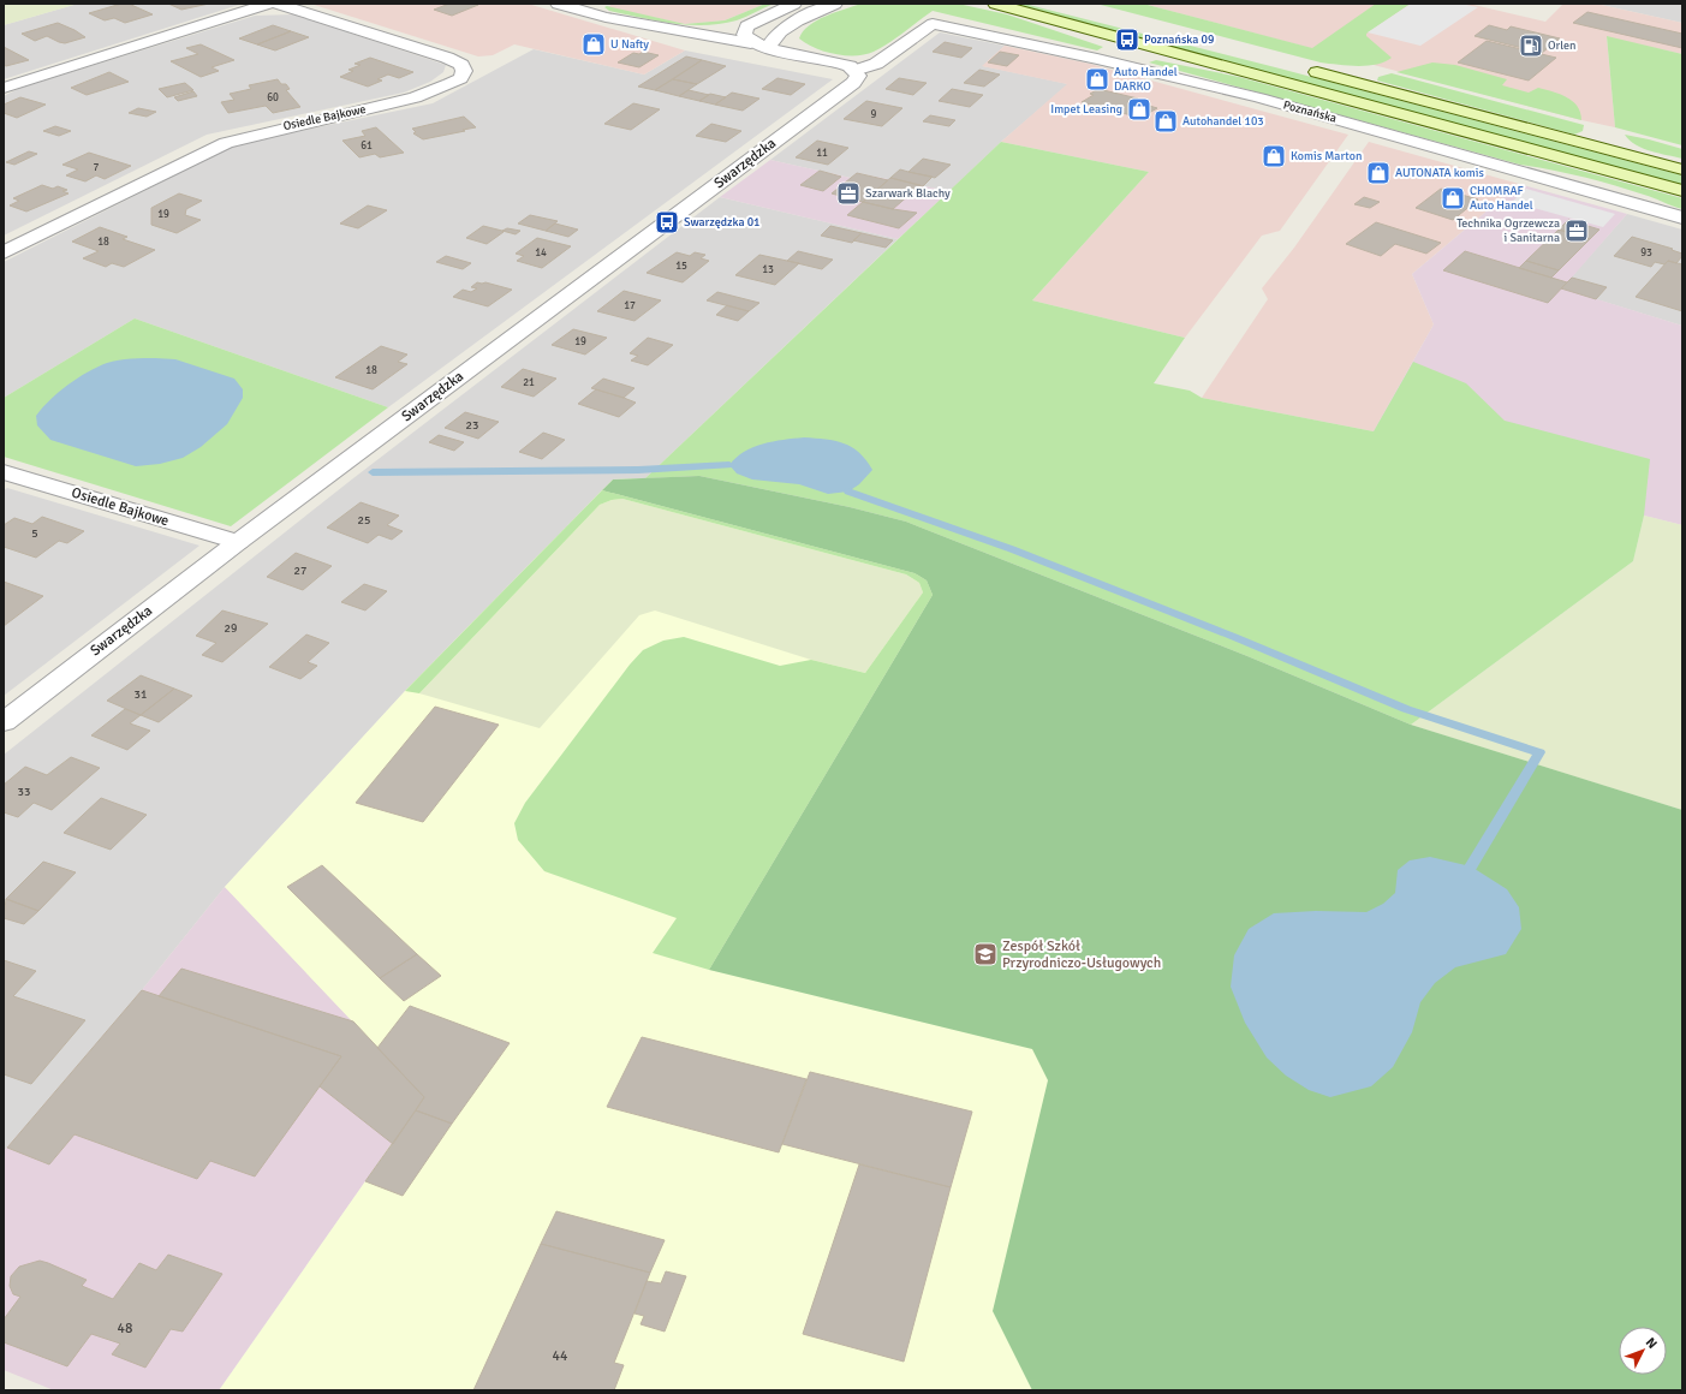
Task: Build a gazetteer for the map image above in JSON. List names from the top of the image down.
{
  "streets": {
    "main road": ["Poznańska"],
    "street": ["Osiedle Bajkowe", "Swarzędzka"]
  },
  "crossings": [
    ["Poznańska", "Swarzędzka"],
    ["Osiedle Bajkowe", "Swarzędzka"]
  ],
  "places": {
    "bus stop": ["Poznańska 09", "Swarzędzka 01"],
    "shop": [
      "U Nafty",
      "Auto Handel DARKO",
      "Impet Leasing",
      "Autohandel 103",
      "Komis Marton",
      "AUTONATA komis",
      "CHOMRAF Auto Handel"
    ],
    "fuel station": ["Orlen"],
    "office": ["Szarwark Blachy", "Technika Ogrzewcza i Sanitarna"],
    "school or university": ["Zespół Szkół Przyrodniczo-Usługowych"]
  },
  "house_numbers": [
    "60",
    "9",
    "61",
    "11",
    "7",
    "19",
    "18",
    "14",
    "93",
    "15",
    "13",
    "17",
    "19",
    "18",
    "21",
    "23",
    "25",
    "5",
    "27",
    "29",
    "31",
    "33",
    "48",
    "44"
  ],
  "north": "top right"
}
